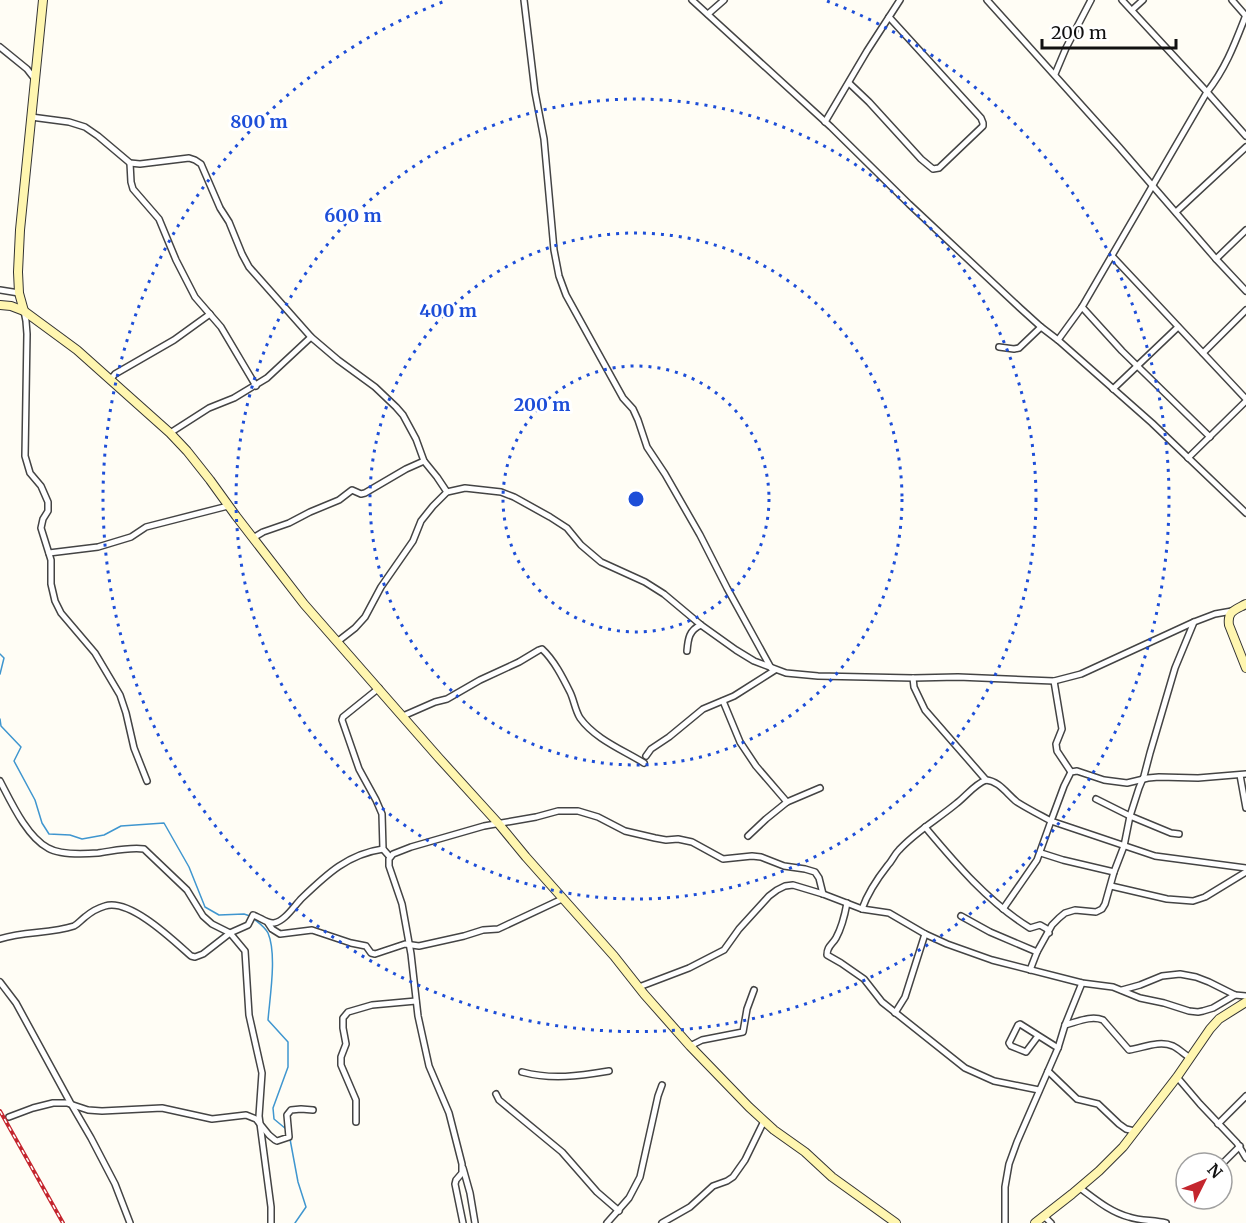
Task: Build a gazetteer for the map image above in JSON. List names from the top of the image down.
{
  "scale_bar": "200 m",
  "north": "top right",
  "rings": [
    "800 m",
    "600 m",
    "400 m",
    "200 m"
  ]
}
